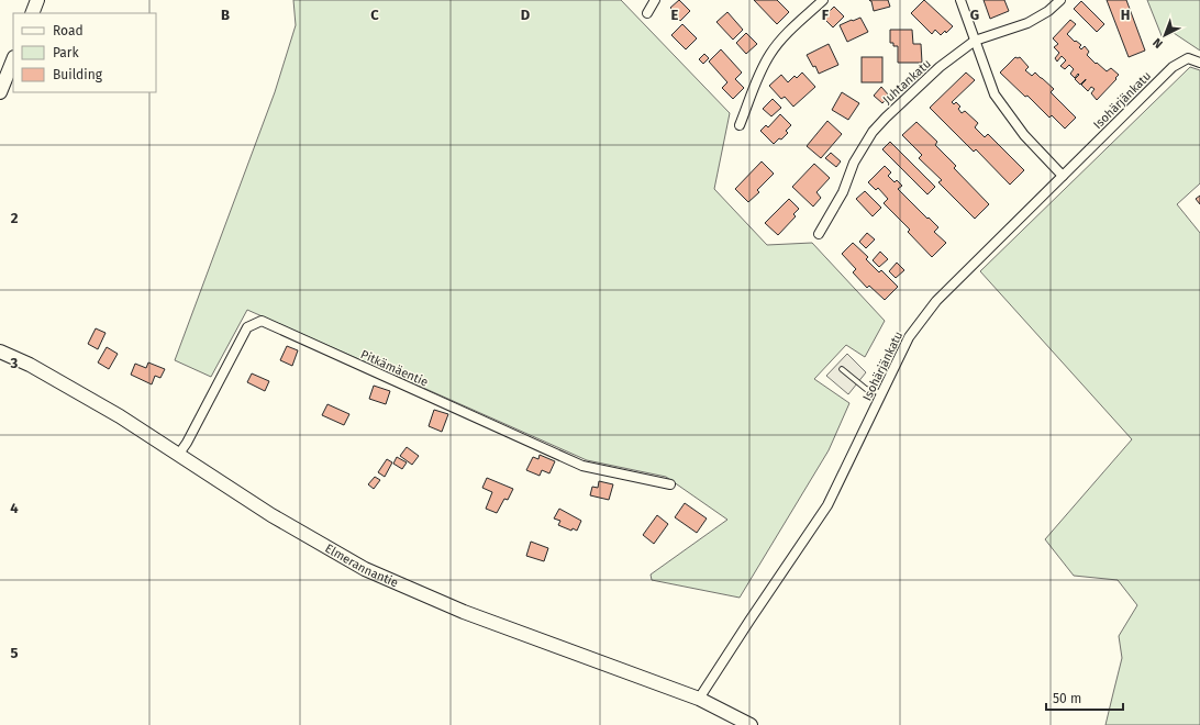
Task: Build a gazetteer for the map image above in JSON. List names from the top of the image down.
{
  "streets": {
    "street": [
      "Juhtankatu",
      "Isohärjänkatu",
      "Pitkämäentie",
      "Elmerannantie"
    ]
  },
  "crossings": [
    ["Isohärjänkatu", "Elmerannantie"],
    ["Pitkämäentie", "Elmerannantie"]
  ],
  "legend": ["Road", "Park", "Building"],
  "scale_bar": "50 m",
  "north": "bottom left",
  "grid": {
    "columns": [
      "B",
      "C",
      "D",
      "E",
      "F",
      "G",
      "H"
    ],
    "rows": [
      "2",
      "3",
      "4",
      "5"
    ]
  }
}
